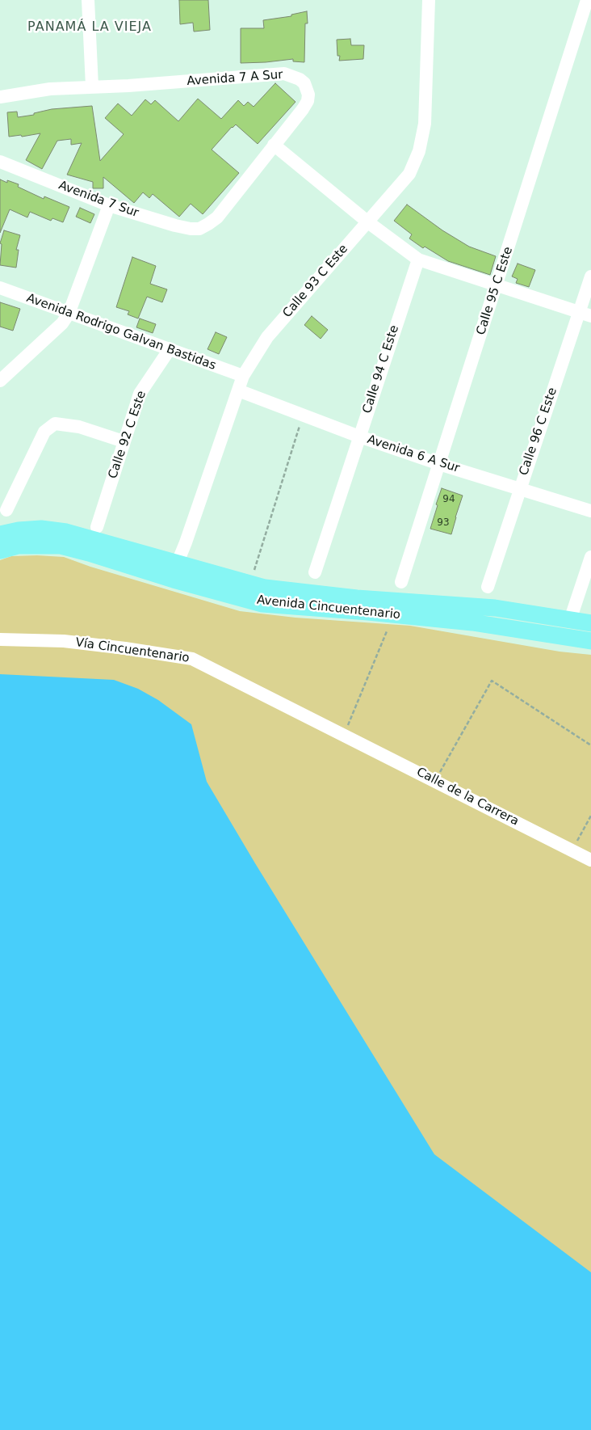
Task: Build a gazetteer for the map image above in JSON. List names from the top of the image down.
{
  "streets": {
    "main road": ["Avenida Cincuentenario"],
    "street": [
      "Avenida 7 A Sur",
      "Avenida 7 Sur",
      "Calle 93 C Este",
      "Calle 95 C Este",
      "Avenida Rodrigo Galvan Bastidas",
      "Calle 94 C Este",
      "Calle 96 C Este",
      "Calle 92 C Este",
      "Avenida 6 A Sur",
      "Vía Cincuentenario",
      "Calle de la Carrera"
    ]
  },
  "crossings": [
    ["Avenida 7 A Sur", "Avenida 7 Sur"],
    ["Calle 93 C Este", "Avenida Rodrigo Galvan Bastidas"],
    ["Calle 93 C Este", "Avenida 6 A Sur"],
    ["Calle 93 C Este", "Avenida Cincuentenario"],
    ["Calle 95 C Este", "Avenida 6 A Sur"],
    ["Avenida Rodrigo Galvan Bastidas", "Calle 92 C Este"],
    ["Calle 94 C Este", "Avenida 6 A Sur"],
    ["Calle 96 C Este", "Avenida 6 A Sur"],
    ["Vía Cincuentenario", "Calle de la Carrera"]
  ],
  "districts": ["PANAMÁ LA VIEJA"],
  "house_numbers": ["94", "93"]
}
